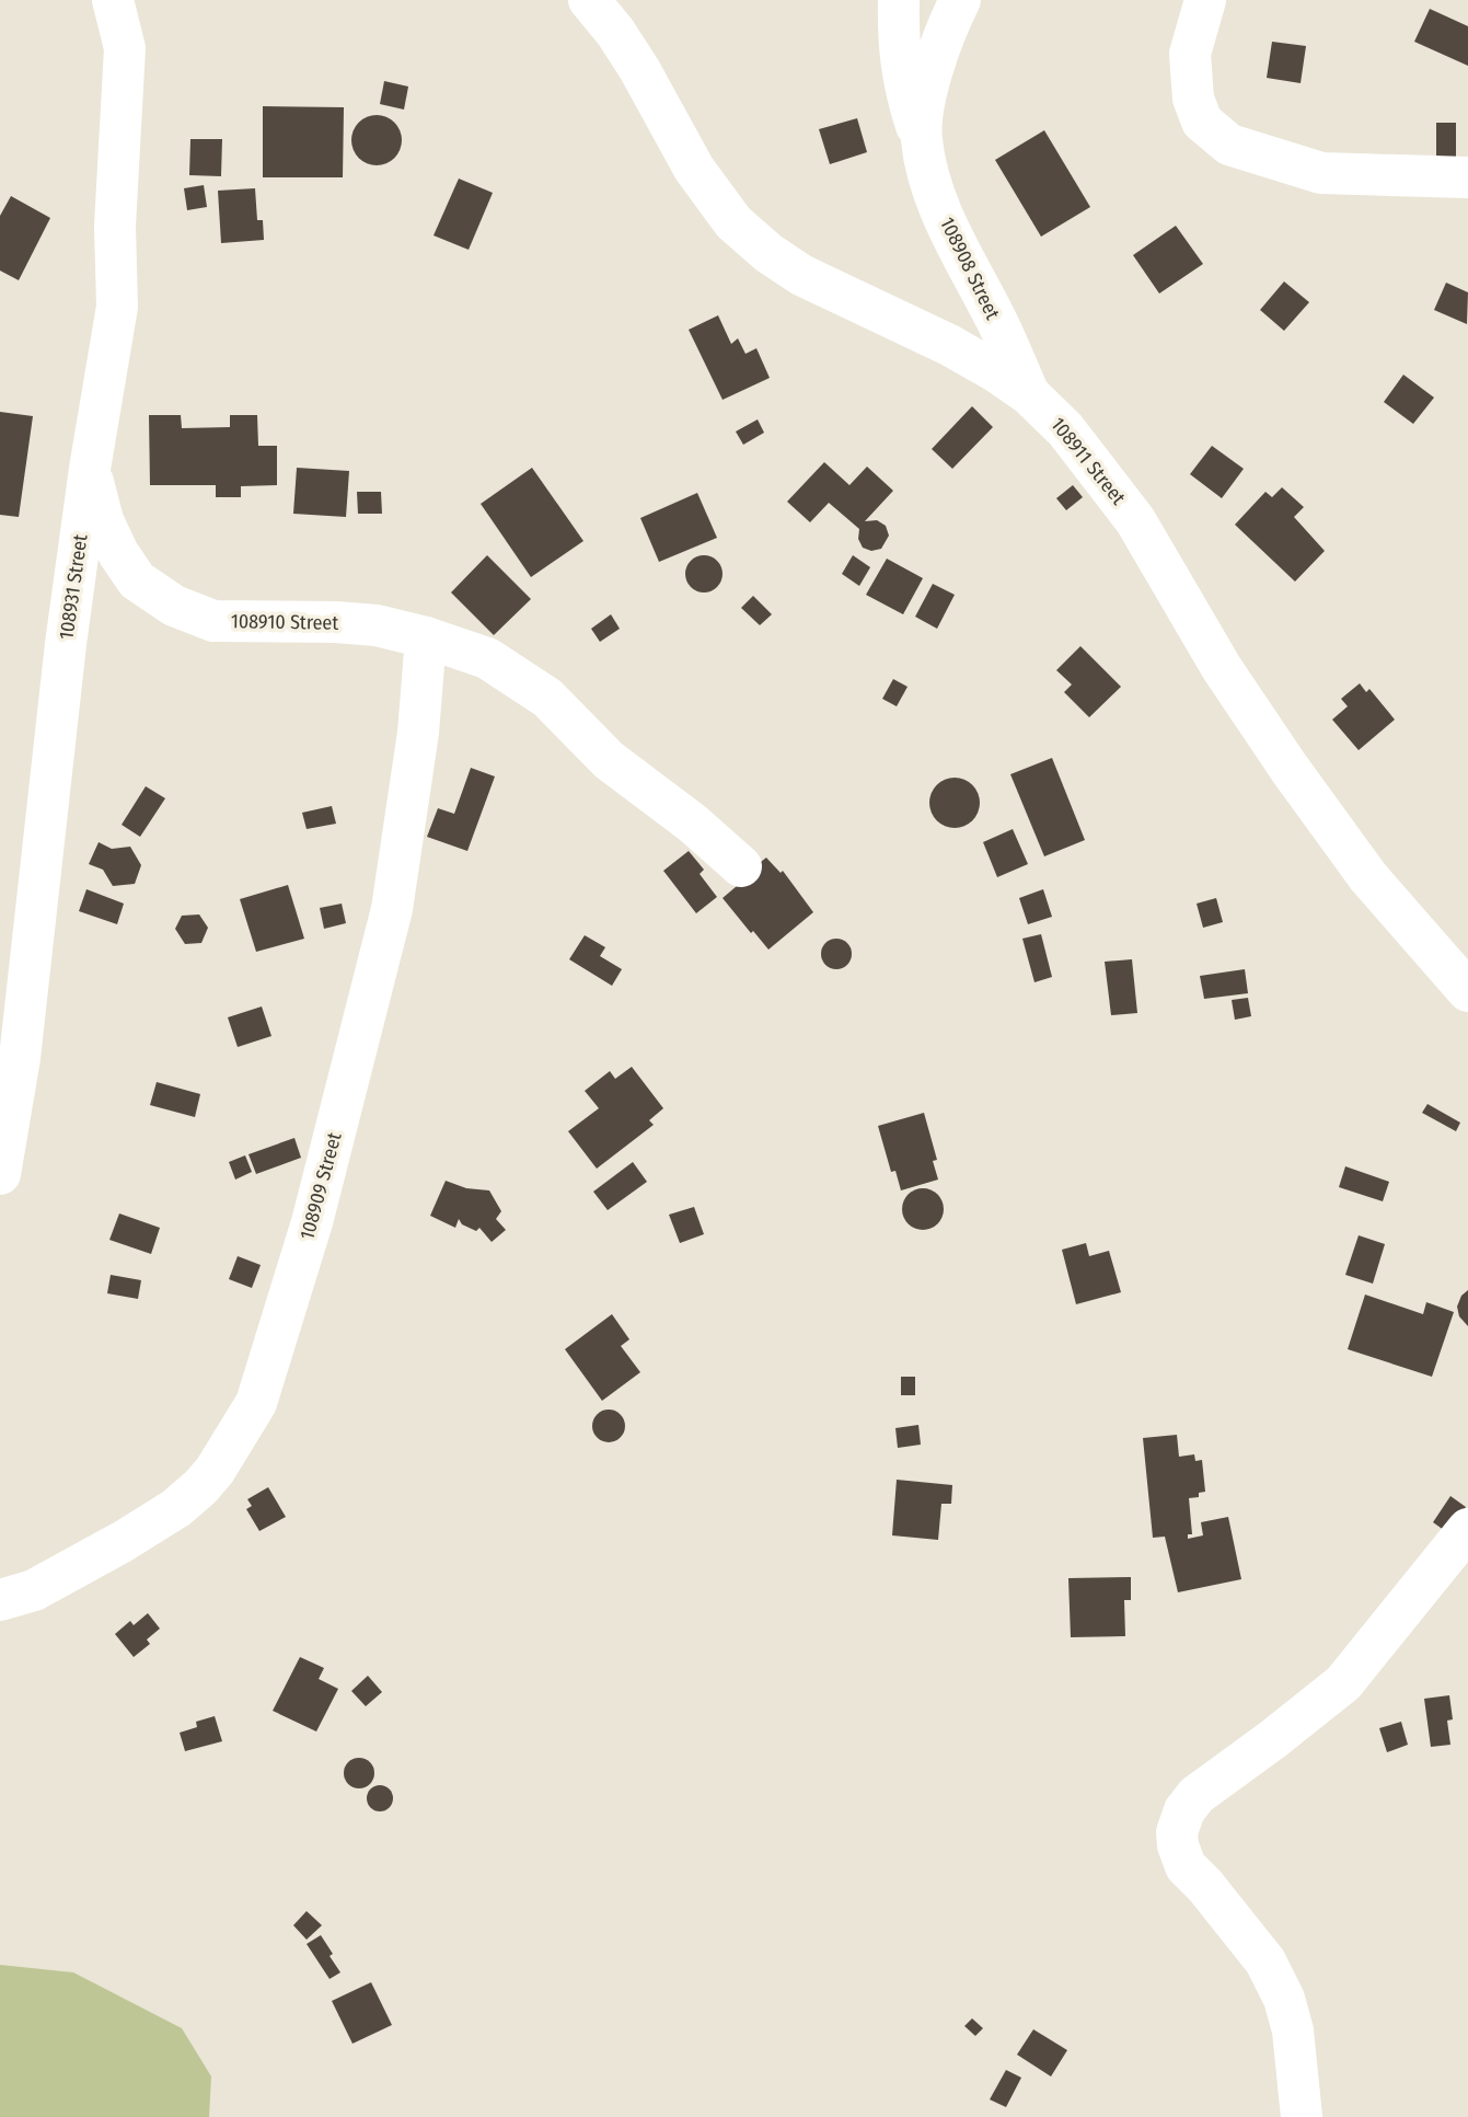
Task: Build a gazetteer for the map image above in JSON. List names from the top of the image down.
{
  "streets": {
    "street": [
      "108908 Street",
      "108911 Street",
      "108931 Street",
      "108910 Street",
      "108909 Street"
    ]
  },
  "crossings": [
    ["108908 Street", "108911 Street"],
    ["108931 Street", "108910 Street"],
    ["108910 Street", "108909 Street"]
  ]
}
